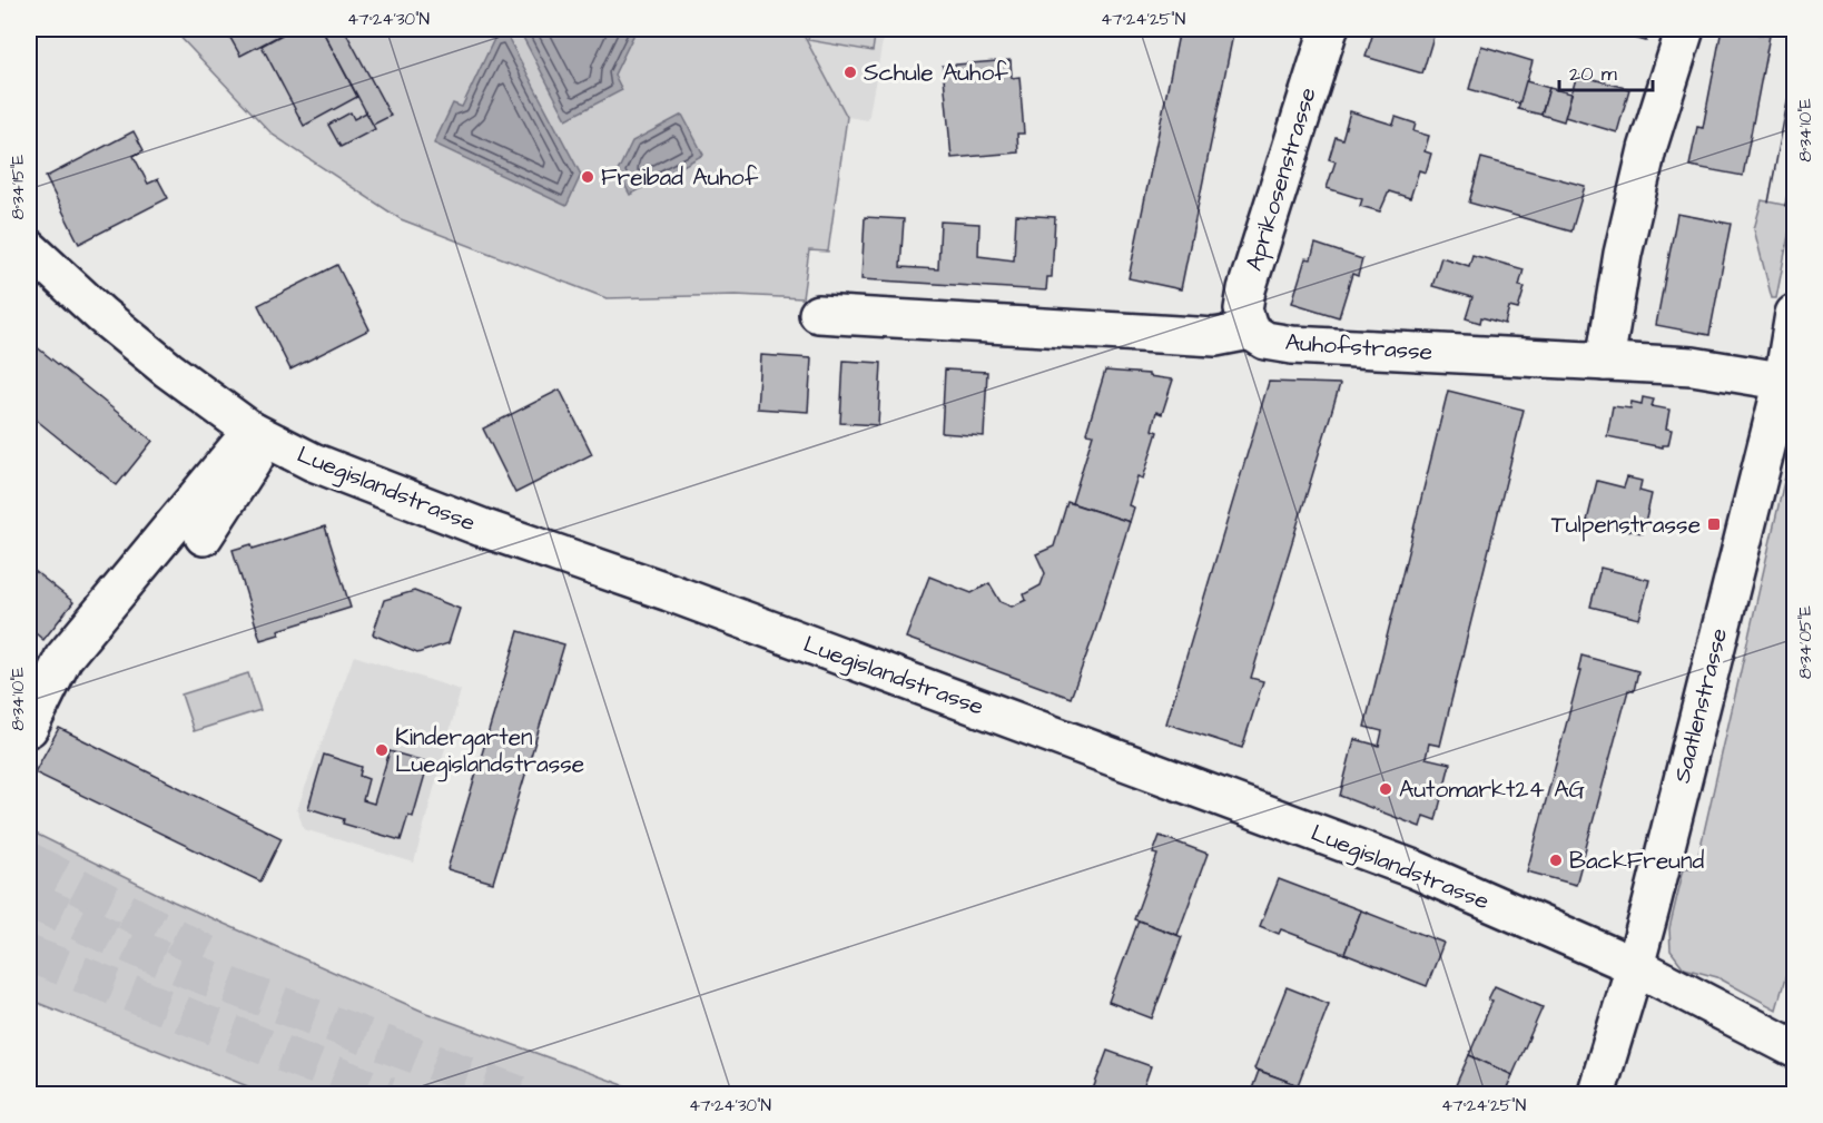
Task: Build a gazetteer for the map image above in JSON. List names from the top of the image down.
{
  "streets": {
    "street": [
      "Aprikosenstrasse",
      "Auhofstrasse",
      "Luegislandstrasse",
      "Saatlenstrasse"
    ]
  },
  "crossings": [
    ["Aprikosenstrasse", "Auhofstrasse"],
    ["Auhofstrasse", "Saatlenstrasse"],
    ["Luegislandstrasse", "Saatlenstrasse"]
  ],
  "places": {
    "other": [
      "Schule Auhof",
      "Freibad Auhof",
      "Kindergarten Luegislandstrasse",
      "Automarkt24 AG",
      "BackFreund"
    ],
    "transit": ["Tulpenstrasse"]
  },
  "scale_bar": "20 m",
  "coordinates": [
    "47°24'30\"N",
    "47°24'25\"N",
    "8°34'10\"E",
    "8°34'15\"E",
    "8°34'05\"E"
  ]
}
